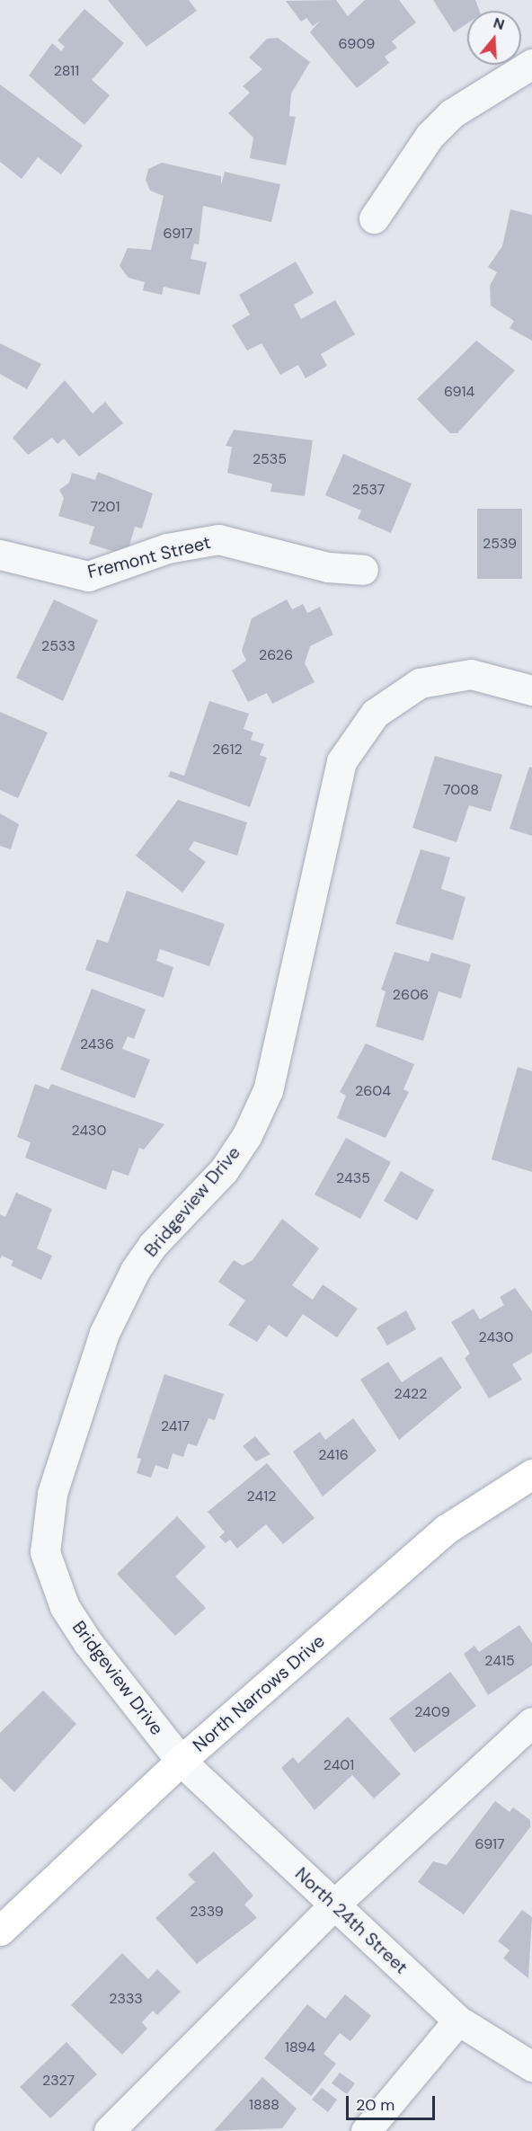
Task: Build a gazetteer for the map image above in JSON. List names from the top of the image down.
{
  "streets": {
    "main road": ["North Narrows Drive"],
    "street": ["Fremont Street", "Bridgeview Drive", "North 24th Street"]
  },
  "crossings": [
    ["Bridgeview Drive", "North Narrows Drive"],
    ["Bridgeview Drive", "North 24th Street"],
    ["North Narrows Drive", "North 24th Street"]
  ],
  "house_numbers": [
    "6909",
    "2811",
    "6917",
    "6914",
    "2535",
    "2537",
    "7201",
    "2539",
    "2533",
    "2626",
    "2612",
    "7008",
    "2606",
    "2436",
    "2604",
    "2430",
    "2435",
    "2430",
    "2422",
    "2417",
    "2416",
    "2412",
    "2415",
    "2409",
    "2401",
    "6917",
    "2339",
    "2333",
    "1894",
    "2327",
    "1888"
  ],
  "scale_bar": "20 m",
  "north": "top"
}
